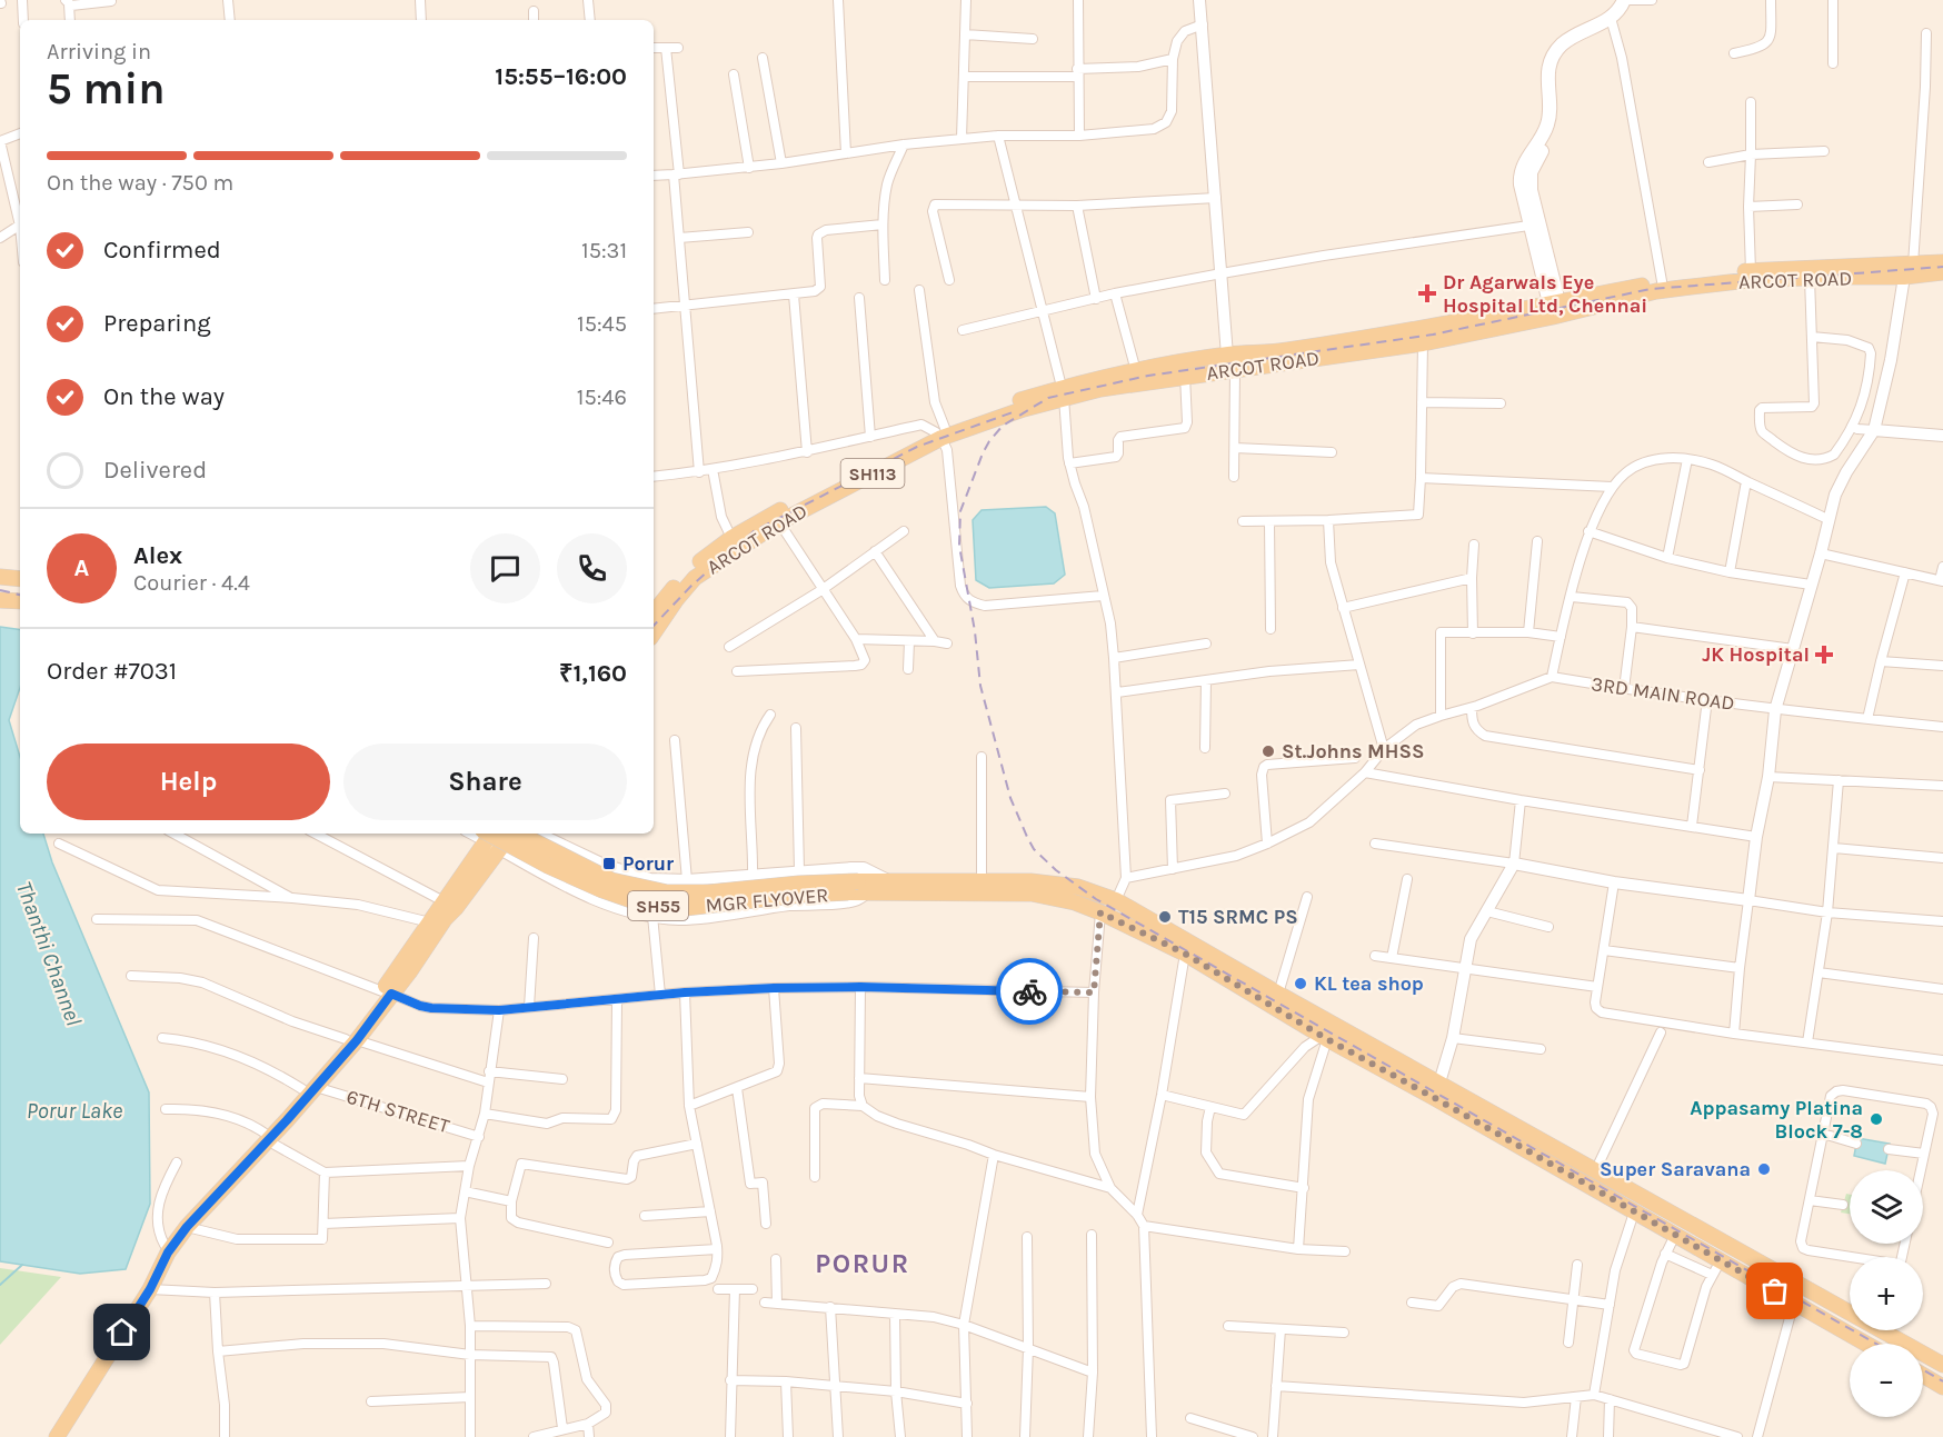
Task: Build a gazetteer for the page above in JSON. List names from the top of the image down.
{
  "streets": {
    "main road": [
      "ARCOT ROAD",
      "SH113",
      "MGR FLYOVER",
      "SH55"
    ],
    "street": ["3RD MAIN ROAD", "6TH STREET"]
  },
  "crossings": [
    ["MGR FLYOVER", "SH55"]
  ],
  "districts": ["PORUR"],
  "water": ["Thanthi Channel", "Porur Lake"],
  "places": {
    "health": ["Dr Agarwals Eye Hospital Ltd, Chennai", "JK Hospital"],
    "other": [
      "St.Johns MHSS",
      "T15 SRMC PS",
      "KL tea shop",
      "Appasamy Platina Block 7-8",
      "Super Saravana"
    ],
    "transit": ["Porur"]
  },
  "page": {
    "heading": ["5 min", "Arriving in", "15:55–16:00"],
    "panel": [
      "Alex",
      "Courier · 4.4",
      "Order #7031",
      "₹1,160"
    ],
    "bar": "On the way · 750 m",
    "list": [
      ["Confirmed", "15:31"],
      ["Preparing", "15:45"],
      ["On the way", "15:46"],
      "Delivered"
    ],
    "round": "A",
    "buttons": ["Help", "Share"],
    "map_buttons": ["+", "−"]
  }
}
